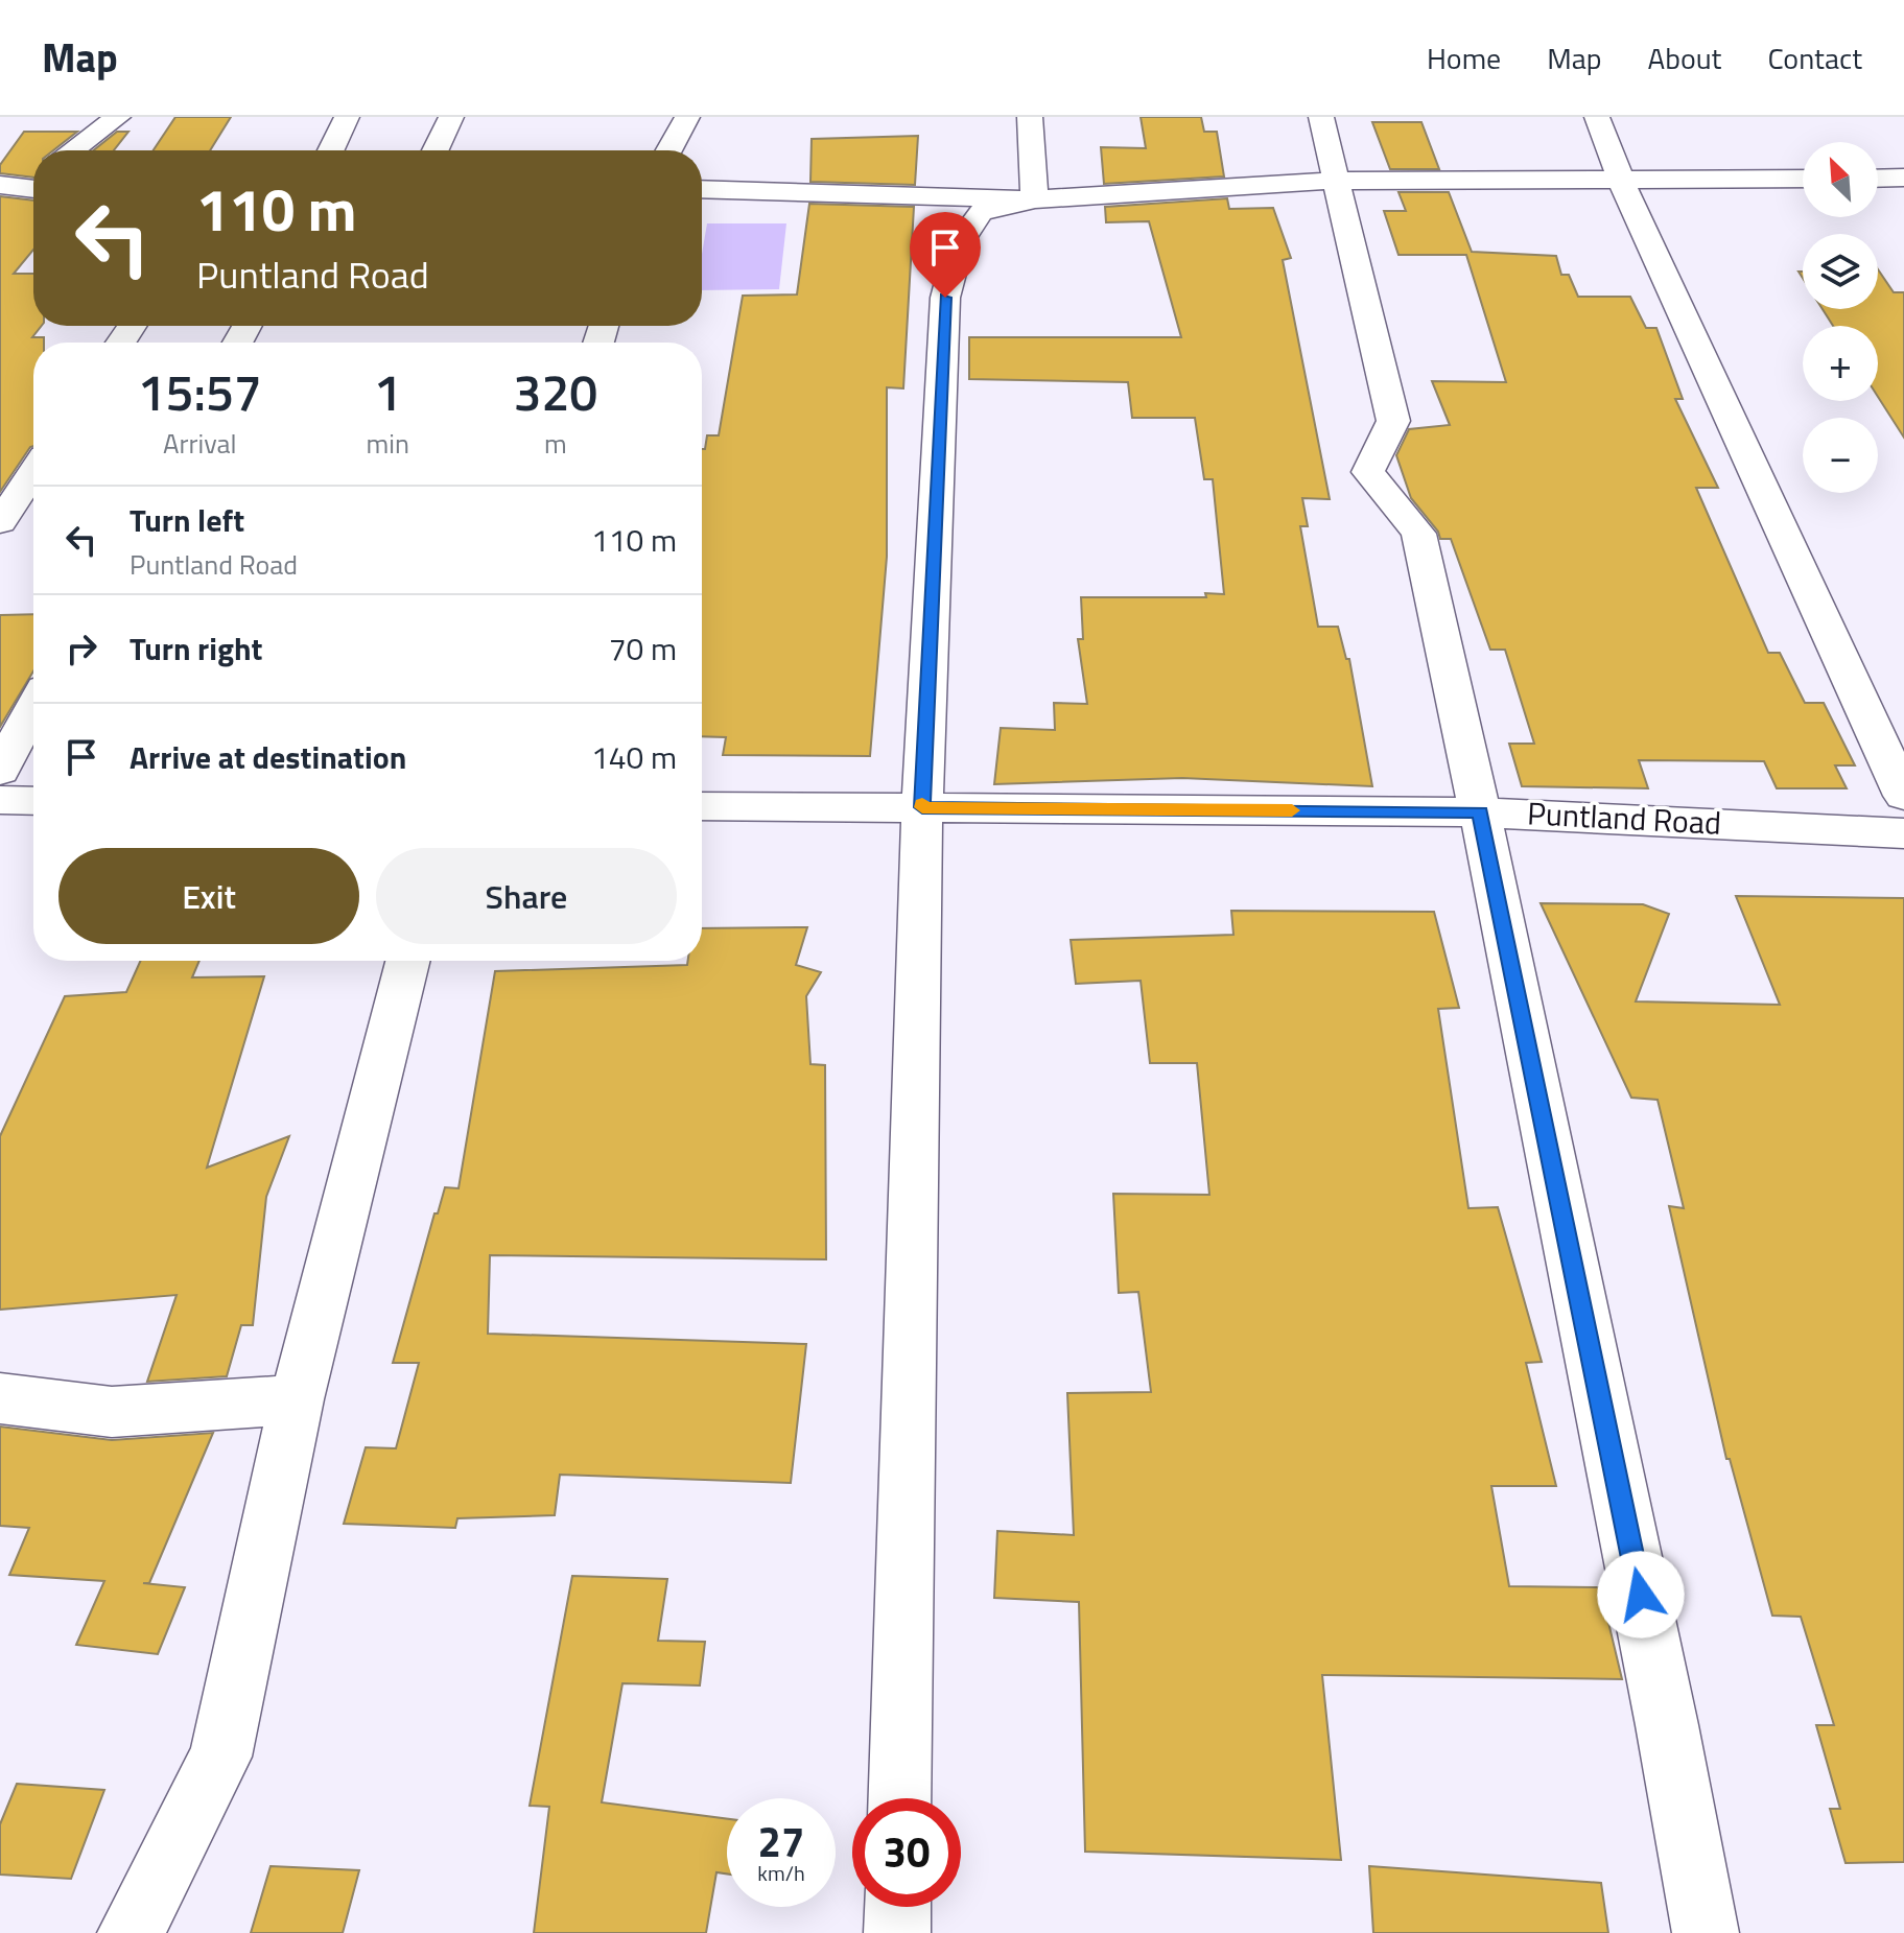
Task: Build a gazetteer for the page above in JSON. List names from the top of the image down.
{
  "streets": {
    "street": ["Puntland Road"]
  },
  "north": "top left",
  "page": {
    "header": "Map",
    "nav": [
      "Home",
      "Map",
      "About",
      "Contact"
    ],
    "map_buttons": ["+", "−"],
    "turn": ["110 m", "Puntland Road"],
    "eta": [
      "15:57",
      "Arrival",
      "1",
      "min",
      "320",
      "m"
    ],
    "list": [
      {
        "name": "Turn left",
        "note": "Puntland Road",
        "value": "110 m"
      },
      {
        "name": "Turn right",
        "value": "70 m"
      },
      {
        "name": "Arrive at destination",
        "value": "140 m"
      }
    ],
    "buttons": ["Exit", "Share"],
    "speed": "27 km/h",
    "limit": "30"
  }
}
